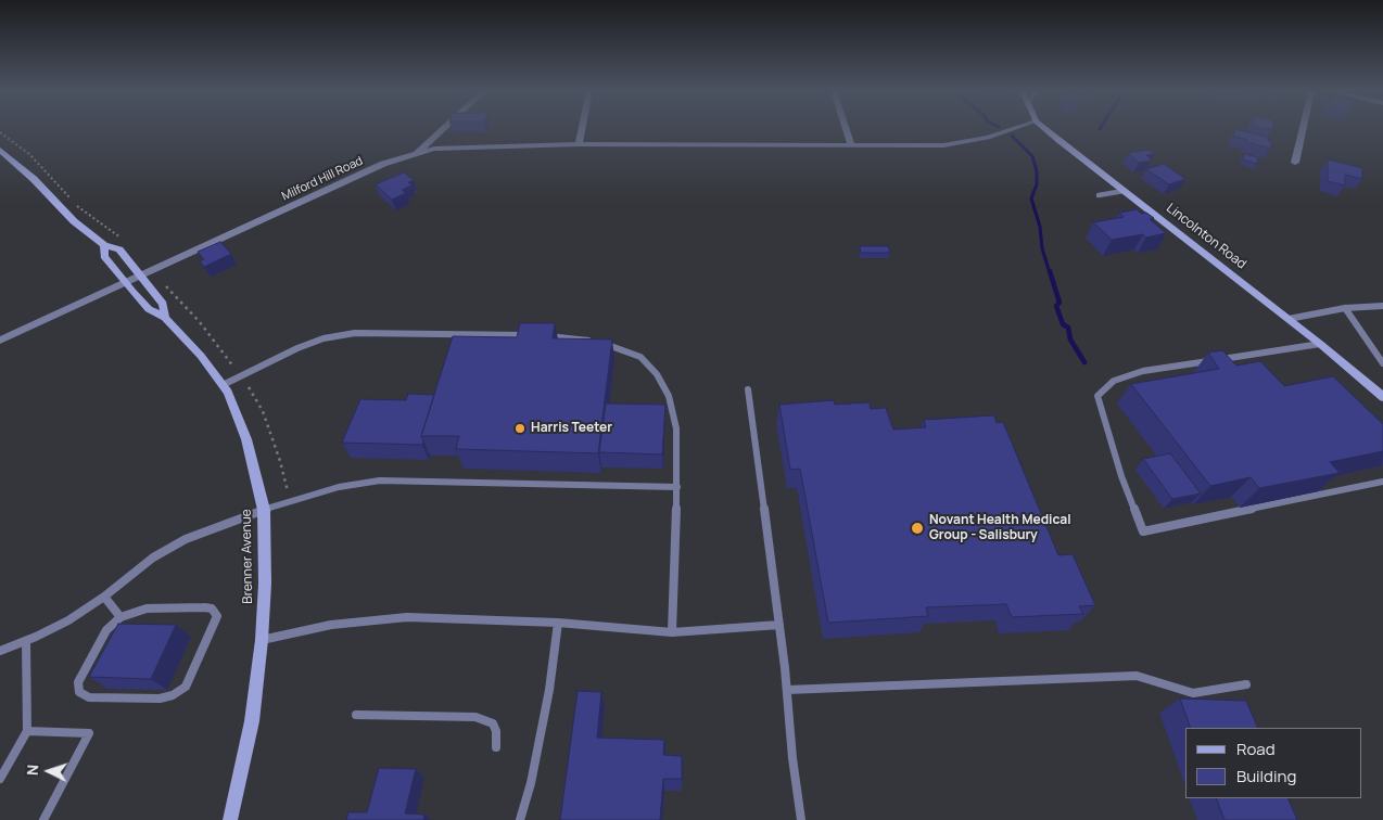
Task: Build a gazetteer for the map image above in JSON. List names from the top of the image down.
{
  "streets": {
    "street": ["Milford Hill Road", "Lincolnton Road", "Brenner Avenue"]
  },
  "crossings": [
    ["Milford Hill Road", "Brenner Avenue"]
  ],
  "places": ["Harris Teeter", "Novant Health Medical Group - Salisbury"],
  "legend": ["Road", "Building"],
  "north": "left"
}
